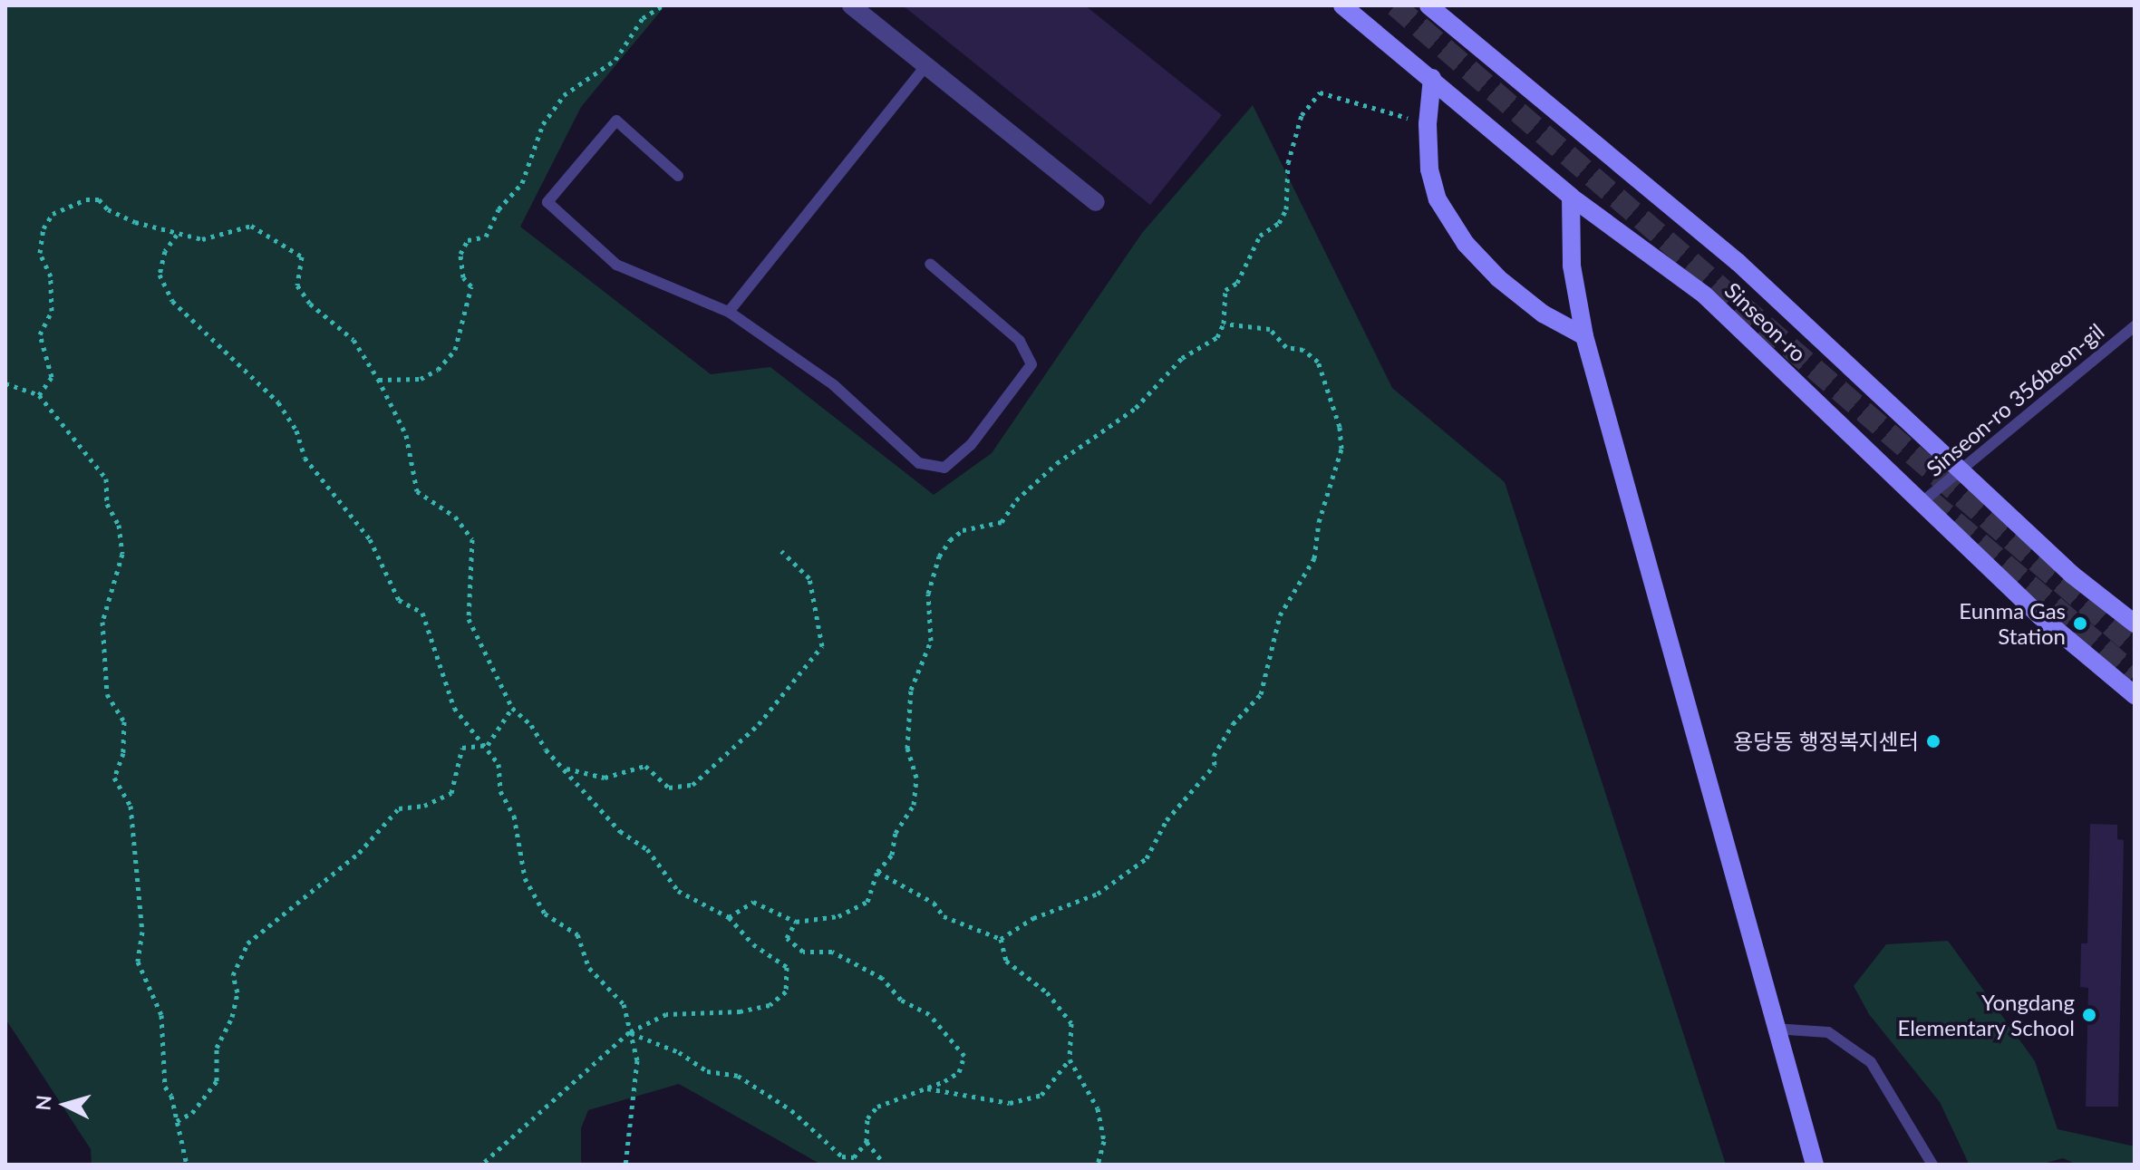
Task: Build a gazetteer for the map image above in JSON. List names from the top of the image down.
{
  "streets": {
    "main road": ["Sinseon-ro"],
    "lane": ["Sinseon-ro 356beon-gil"]
  },
  "crossings": [
    ["Sinseon-ro", "Sinseon-ro 356beon-gil"]
  ],
  "places": ["Eunma Gas Station", "용당동 행정복지센터", "Yongdang Elementary School"],
  "north": "left"
}
